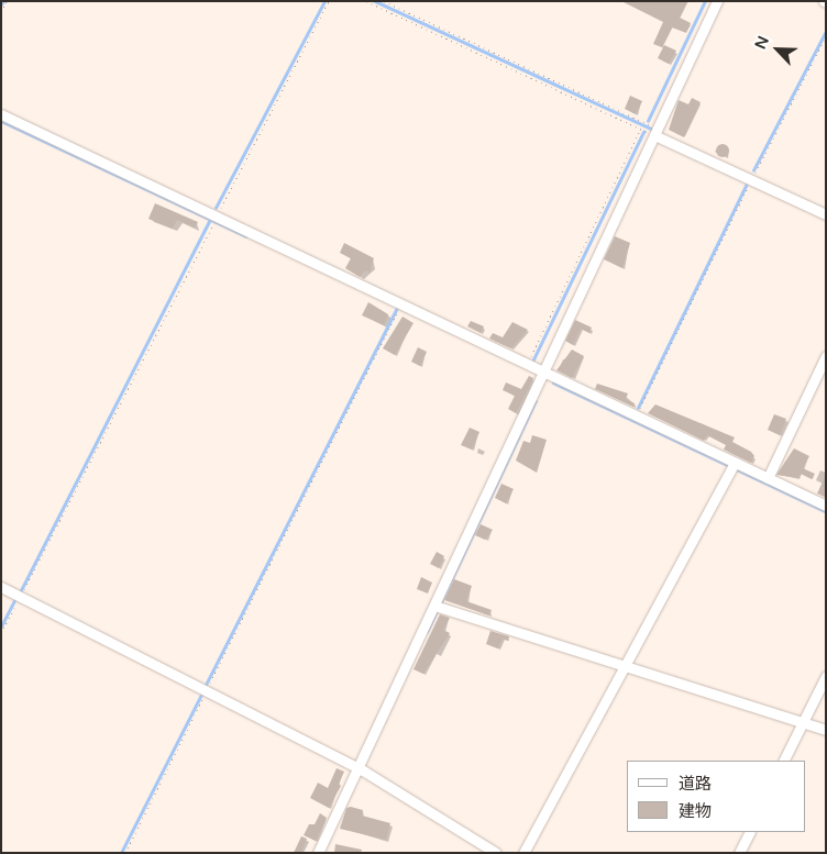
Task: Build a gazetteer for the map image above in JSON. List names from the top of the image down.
{
  "legend": ["道路", "建物"],
  "north": "top left"
}
